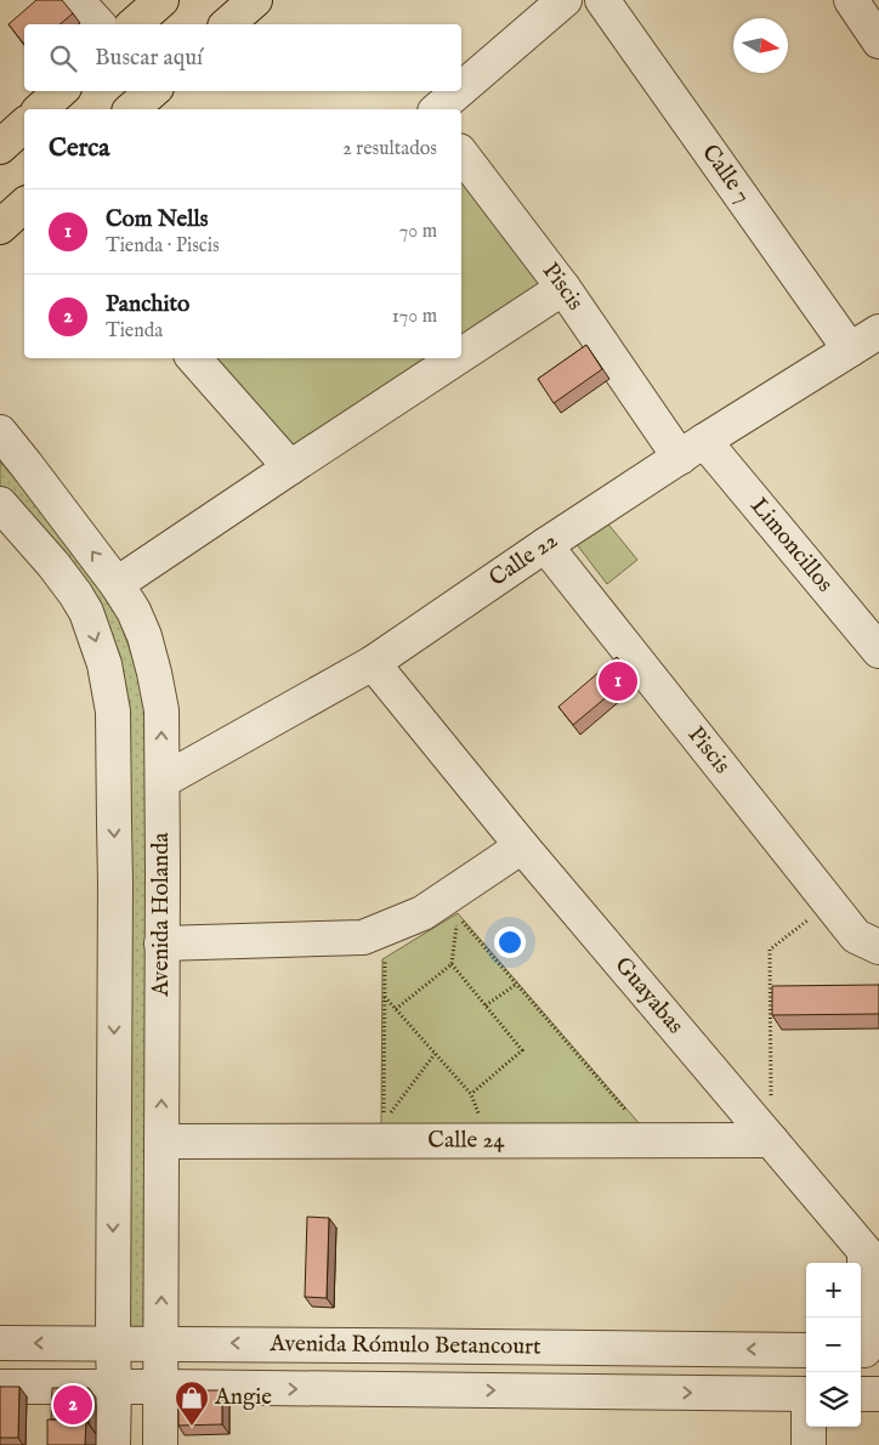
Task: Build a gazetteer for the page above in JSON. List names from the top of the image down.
{
  "streets": {
    "street": [
      "Calle 7",
      "Piscis",
      "Limoncillos",
      "Calle 22",
      "Avenida Holanda",
      "Guayabas",
      "Calle 24",
      "Avenida Rómulo Betancourt"
    ]
  },
  "crossings": [
    ["Calle 7", "Calle 22"],
    ["Piscis", "Limoncillos"],
    ["Piscis", "Calle 22"],
    ["Limoncillos", "Calle 22"],
    ["Calle 22", "Avenida Holanda"],
    ["Calle 22", "Guayabas"],
    ["Avenida Holanda", "Calle 24"],
    ["Avenida Holanda", "Avenida Rómulo Betancourt"],
    ["Guayabas", "Calle 24"]
  ],
  "places": {
    "shop": ["Angie"]
  },
  "north": "right",
  "page": {
    "search": "Buscar aquí",
    "heading": ["Cerca", "2 resultados"],
    "list": [
      {
        "mark": "1",
        "name": "Com Nells",
        "note": "Tienda · Piscis",
        "value": "70 m"
      },
      {
        "mark": "2",
        "name": "Panchito",
        "note": "Tienda",
        "value": "170 m"
      }
    ],
    "pins": ["1", "2"],
    "map_buttons": ["+", "−"]
  }
}
